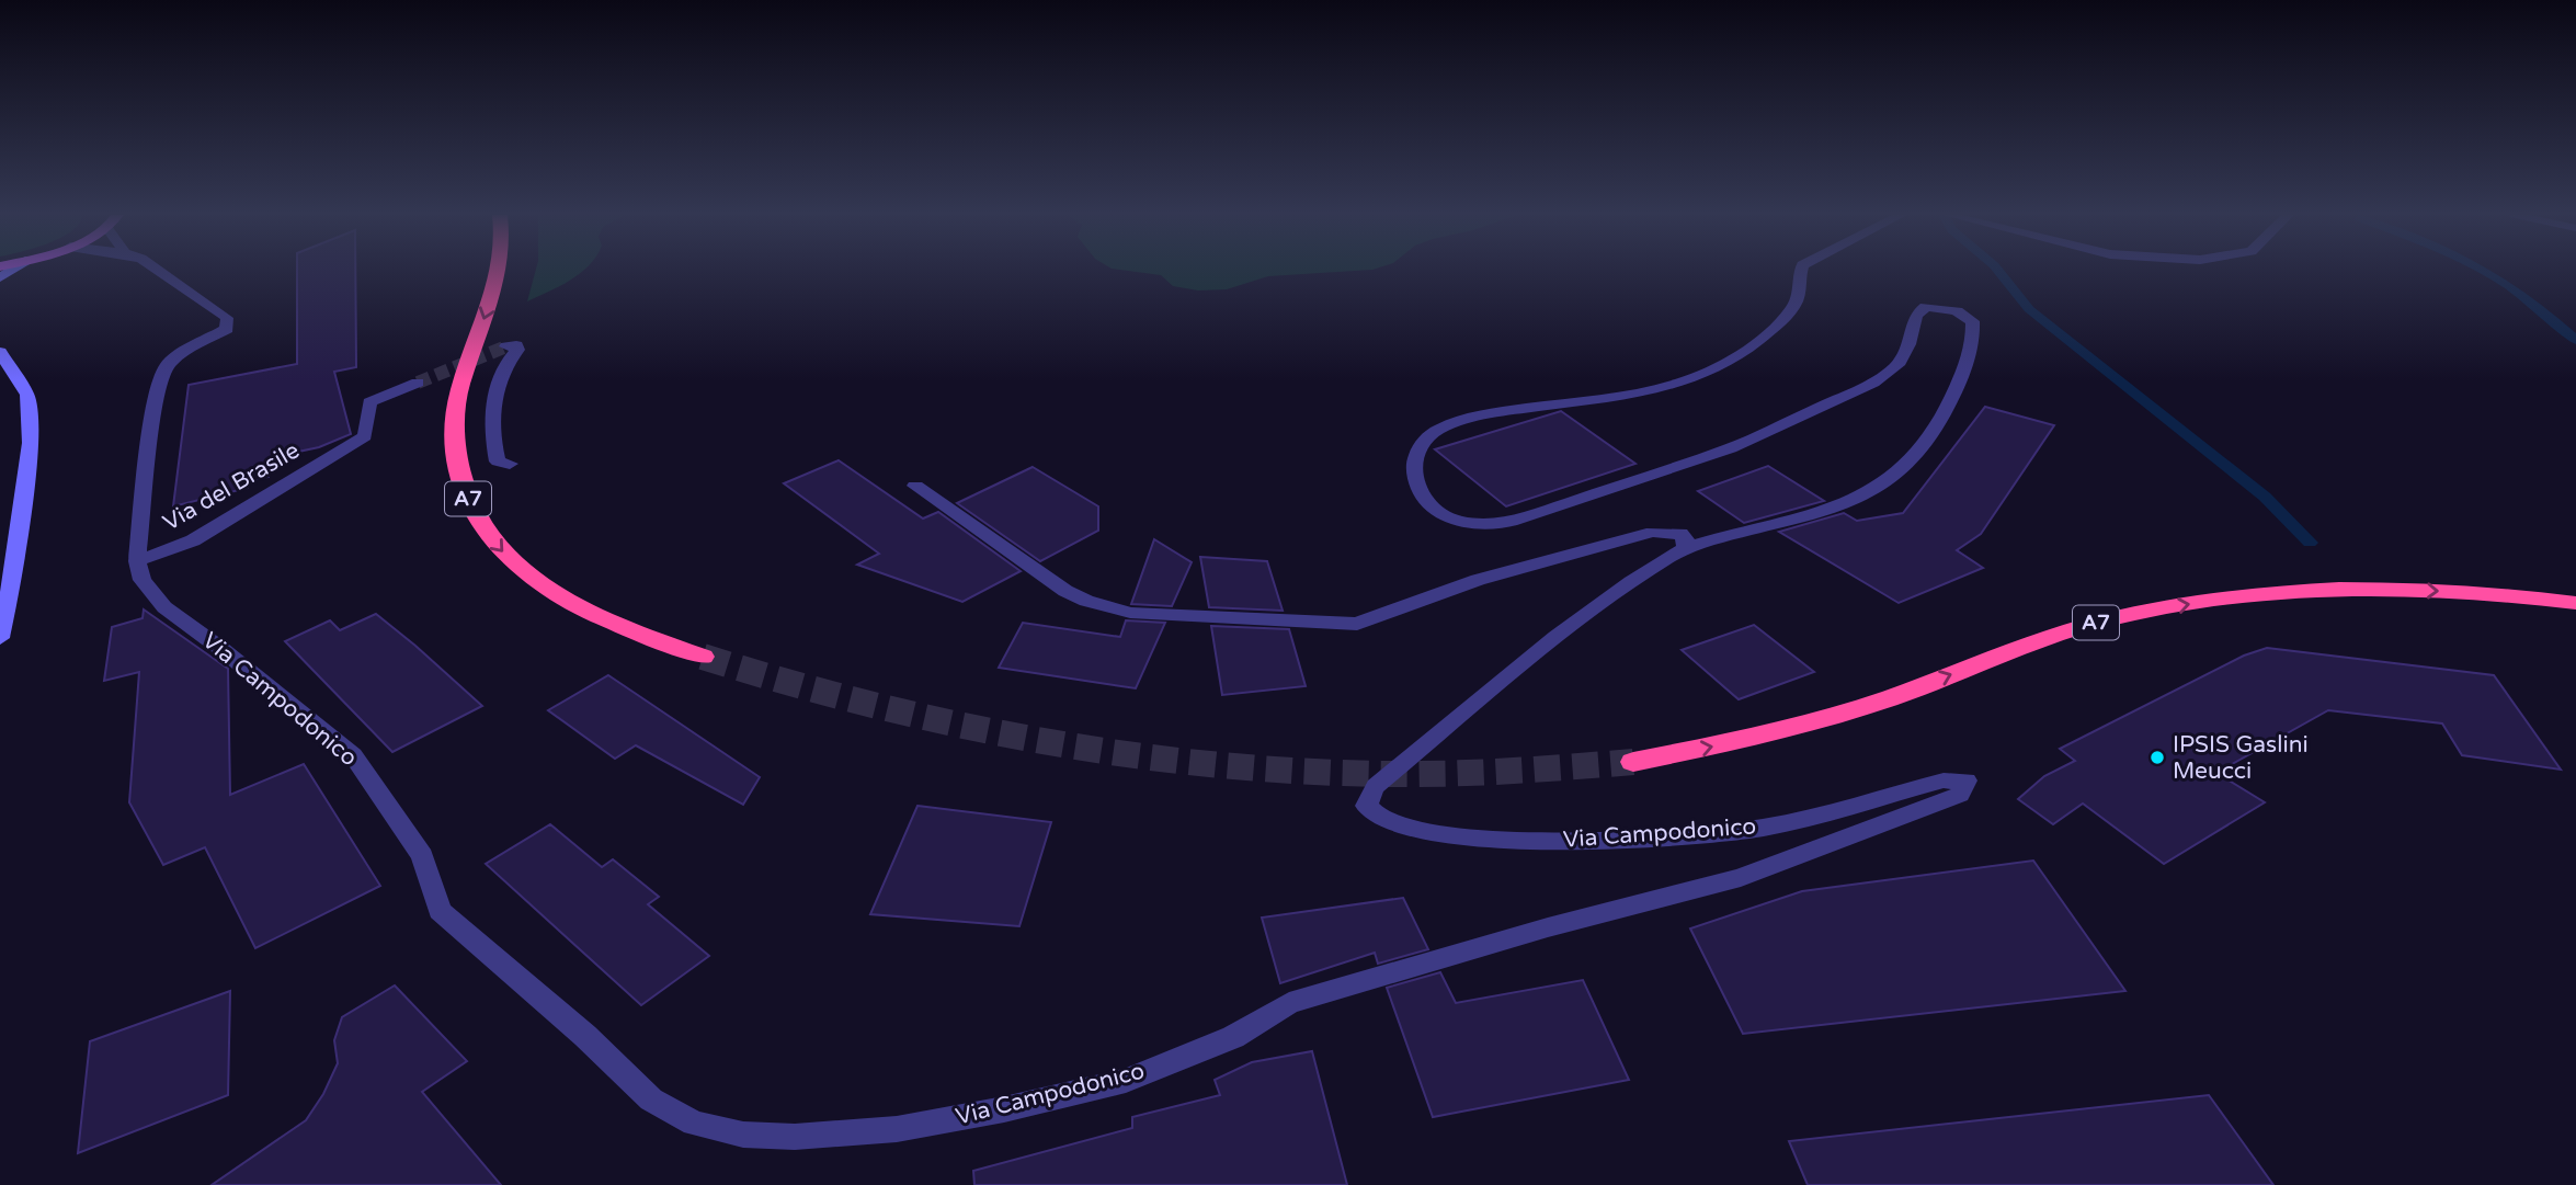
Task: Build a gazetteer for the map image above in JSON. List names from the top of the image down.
{
  "streets": {
    "highway": ["A7"],
    "street": ["Via del Brasile", "Via Campodonico"]
  },
  "crossings": [
    ["Via del Brasile", "Via Campodonico"]
  ],
  "places": ["IPSIS Gaslini Meucci"]
}
